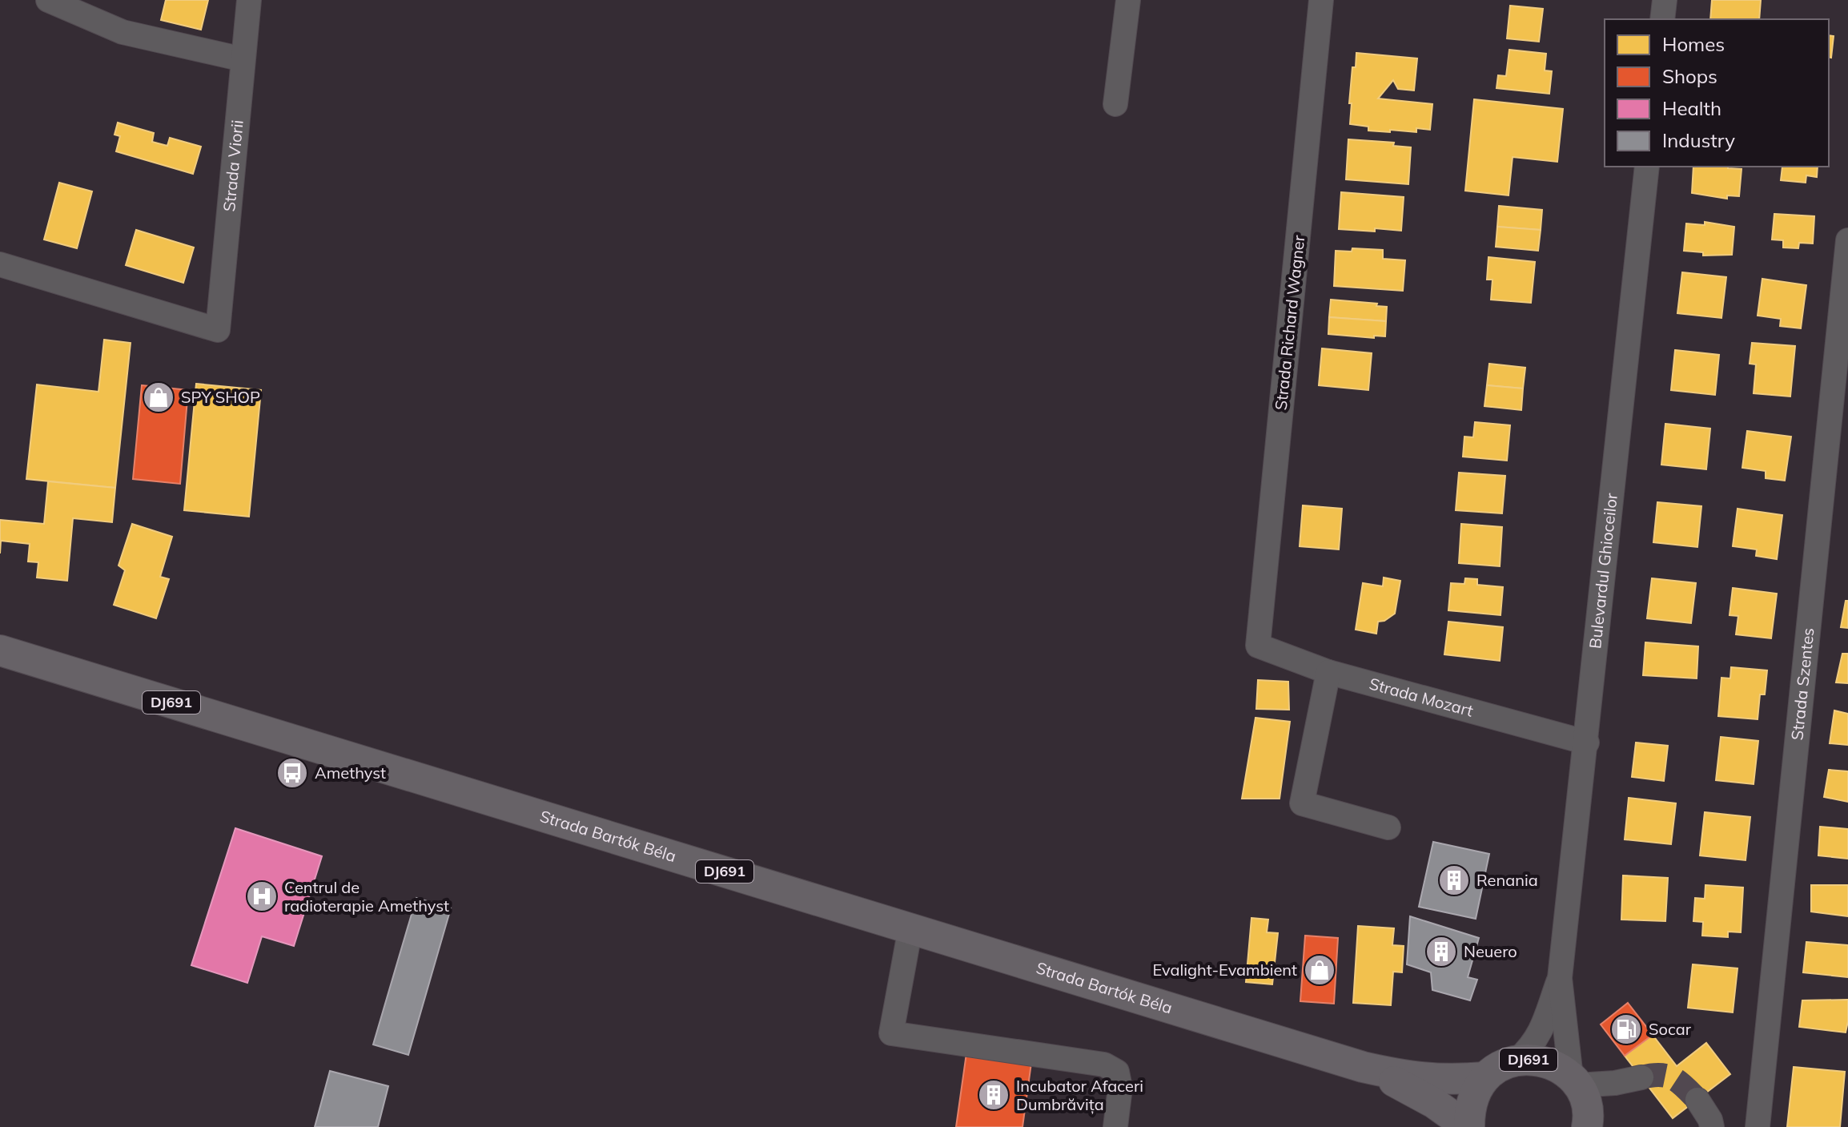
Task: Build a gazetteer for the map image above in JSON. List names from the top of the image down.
{
  "streets": {
    "main road": ["DJ691", "Strada Bartók Béla"],
    "street": [
      "Strada Viorii",
      "Strada Richard Wagner",
      "Bulevardul Ghioceilor",
      "Strada Szentes",
      "Strada Mozart"
    ]
  },
  "crossings": [
    ["Strada Richard Wagner", "Strada Mozart"],
    ["Bulevardul Ghioceilor", "Strada Mozart"],
    ["Bulevardul Ghioceilor", "DJ691"],
    ["DJ691", "Strada Bartók Béla"]
  ],
  "places": {
    "shop": ["SPY SHOP", "Evalight-Evambient"],
    "bus stop": ["Amethyst"],
    "building": ["Renania", "Neuero", "Incubator Afaceri Dumbrăvița"],
    "hospital": ["Centrul de radioterapie Amethyst"],
    "fuel station": ["Socar"]
  },
  "legend": [
    "Homes",
    "Shops",
    "Health",
    "Industry"
  ]
}
